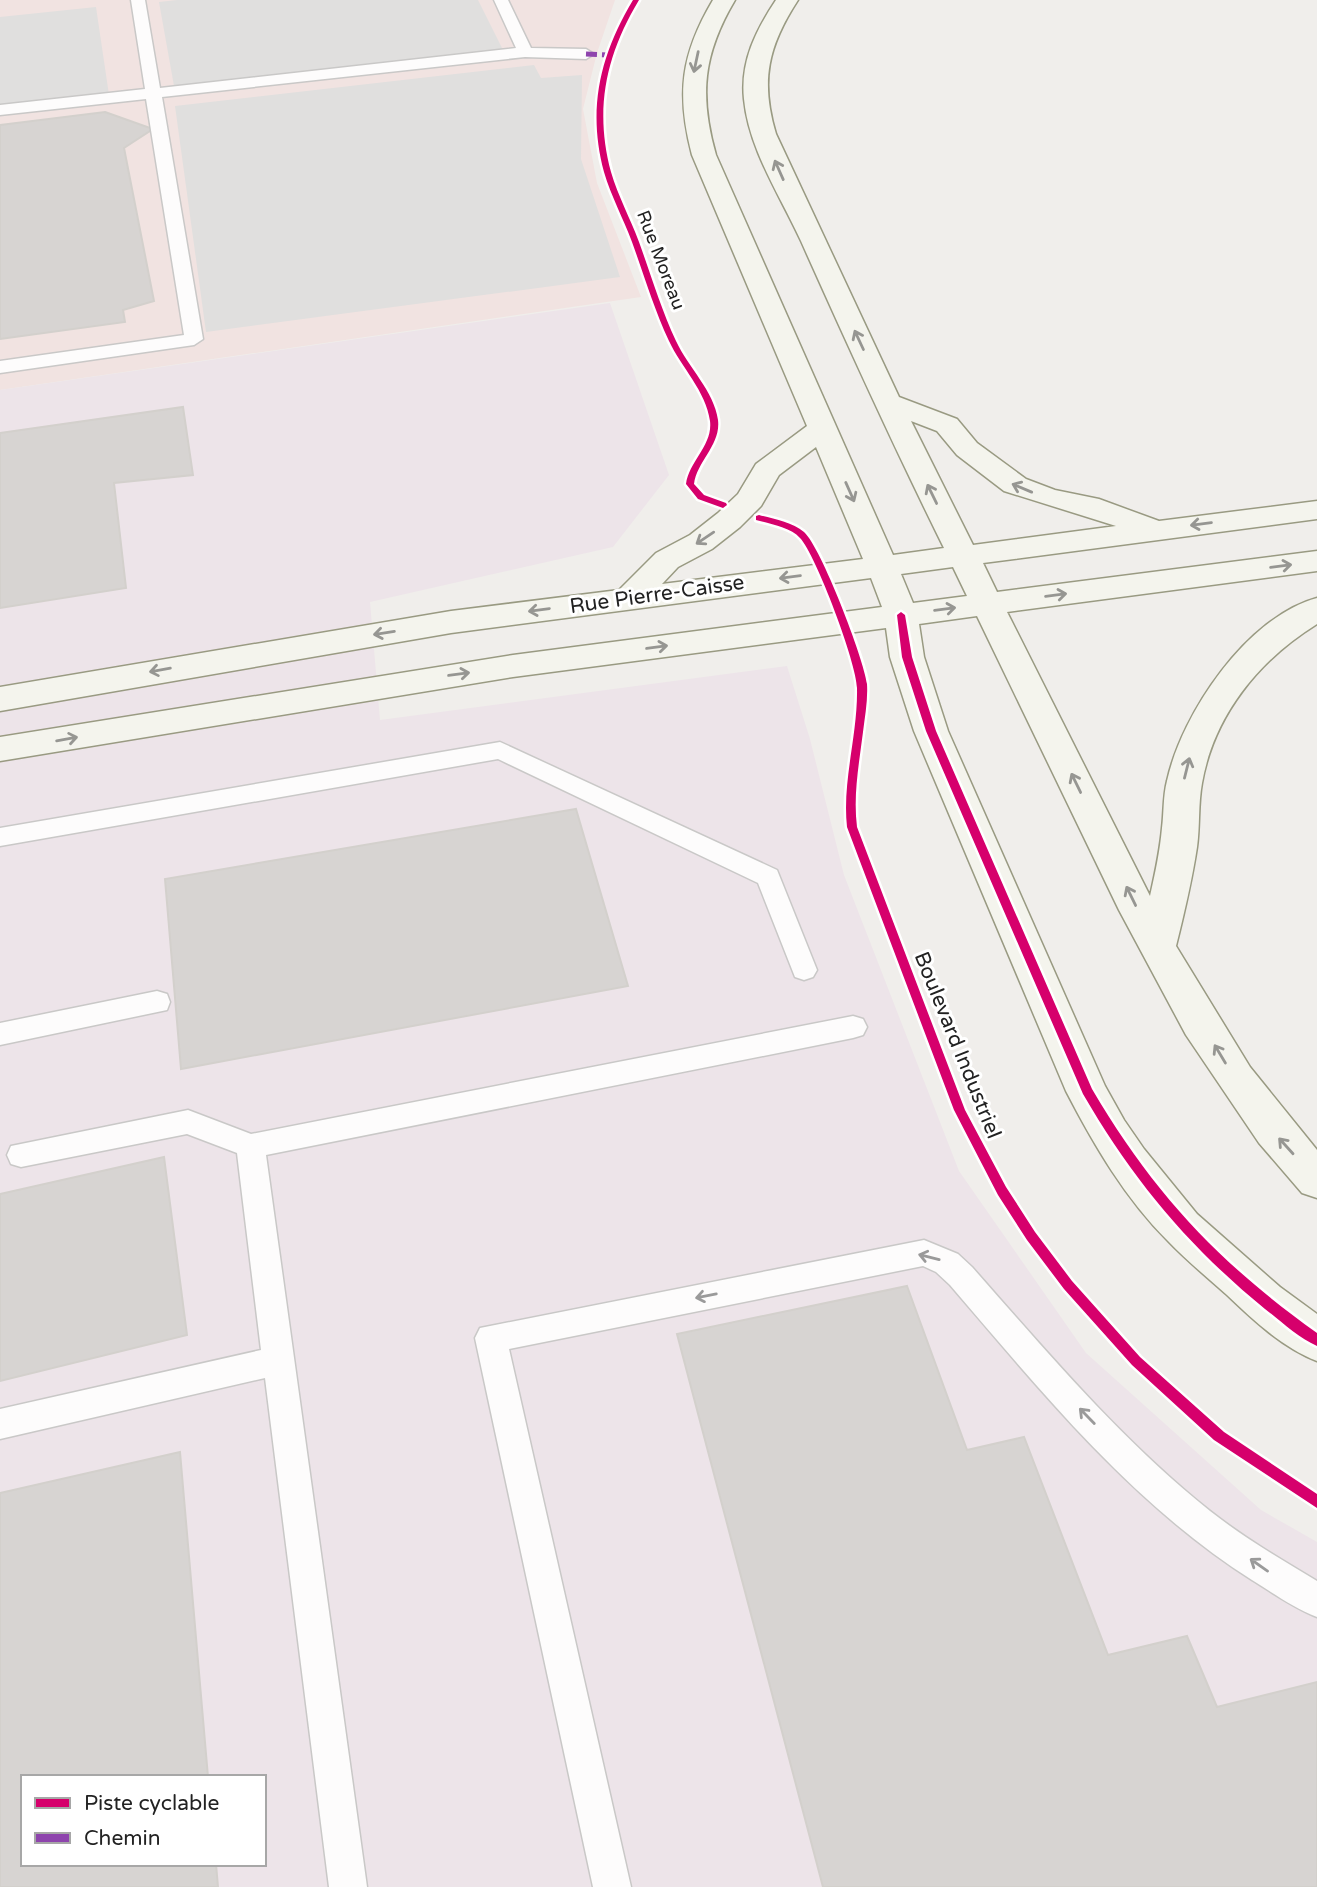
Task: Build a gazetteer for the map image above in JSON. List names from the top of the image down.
{
  "streets": {
    "main road": ["Rue Pierre-Caisse"],
    "cycle path": ["Rue Moreau", "Boulevard Industriel"]
  },
  "legend": ["Piste cyclable", "Chemin"]
}
